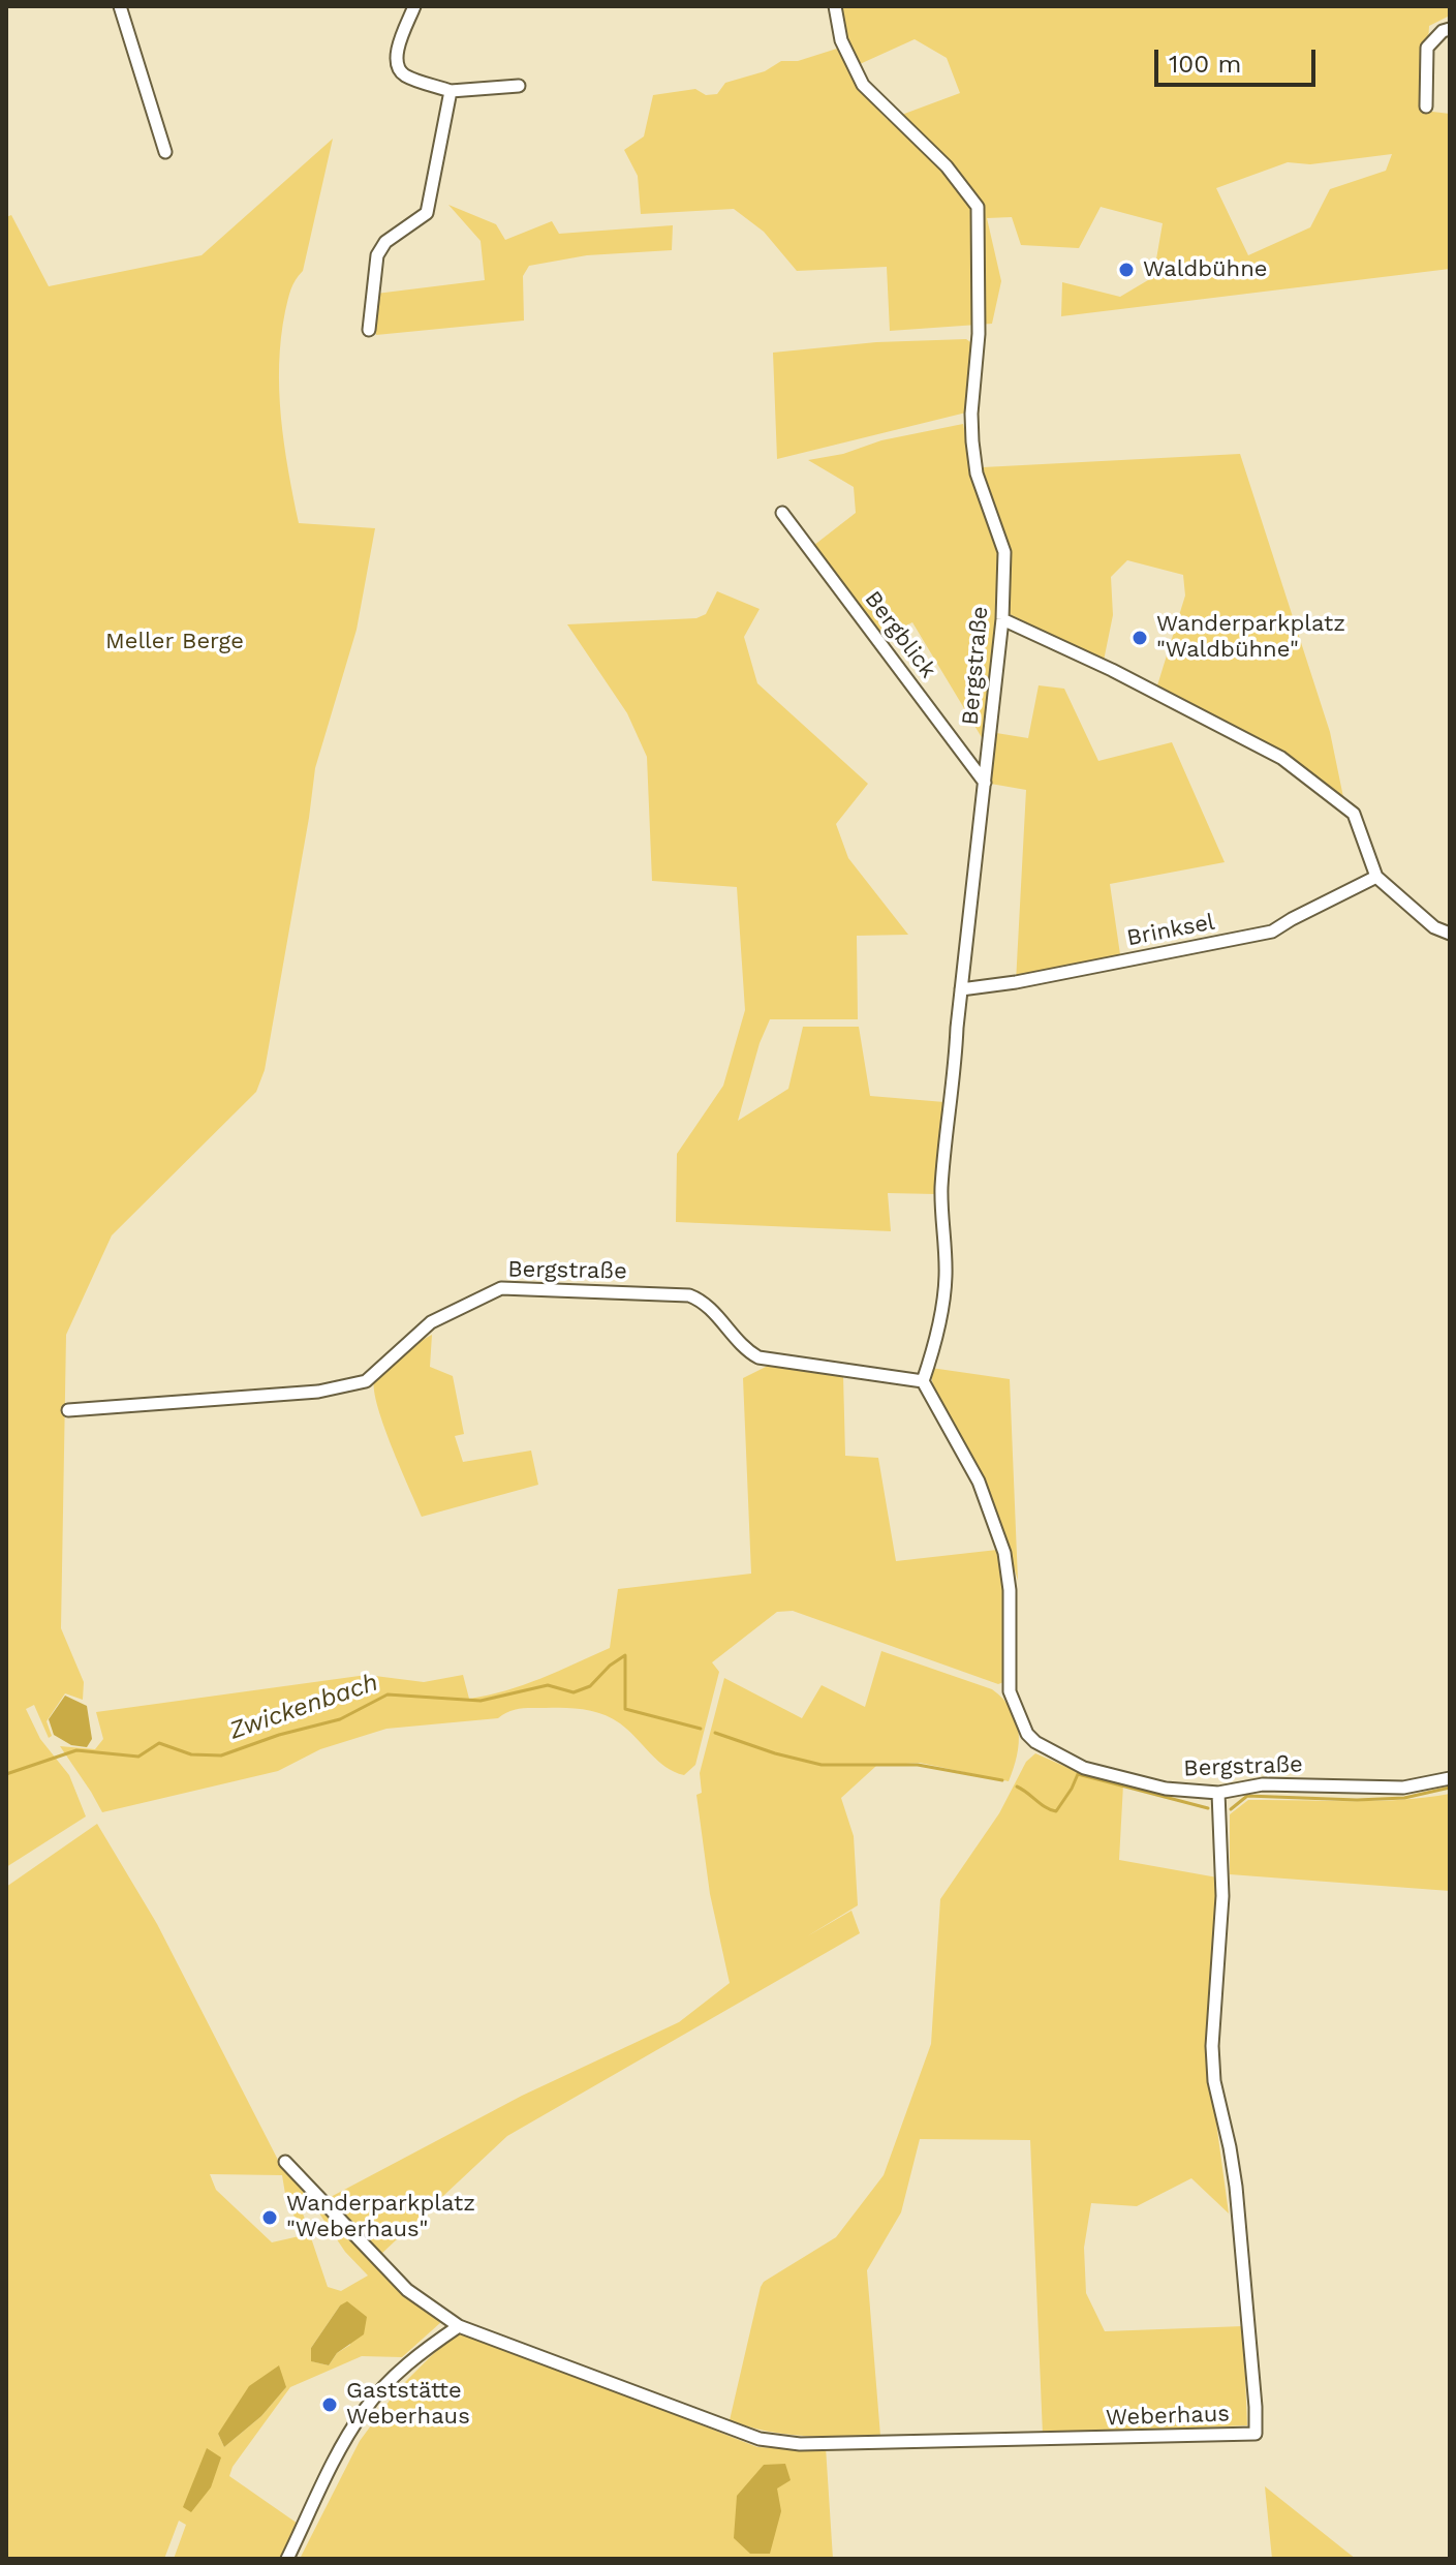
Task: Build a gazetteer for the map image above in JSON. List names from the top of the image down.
{
  "streets": {
    "street": [
      "Bergblick",
      "Bergstraße",
      "Brinksel",
      "Weberhaus"
    ]
  },
  "crossings": [
    ["Bergblick", "Bergstraße"],
    ["Bergstraße", "Brinksel"],
    ["Bergstraße", "Weberhaus"]
  ],
  "water": ["Zwickenbach"],
  "parks": ["Meller Berge"],
  "places": [
    "Waldbühne",
    "Wanderparkplatz \"Waldbühne\"",
    "Wanderparkplatz \"Weberhaus\"",
    "Gaststätte Weberhaus"
  ],
  "scale_bar": "100 m"
}
